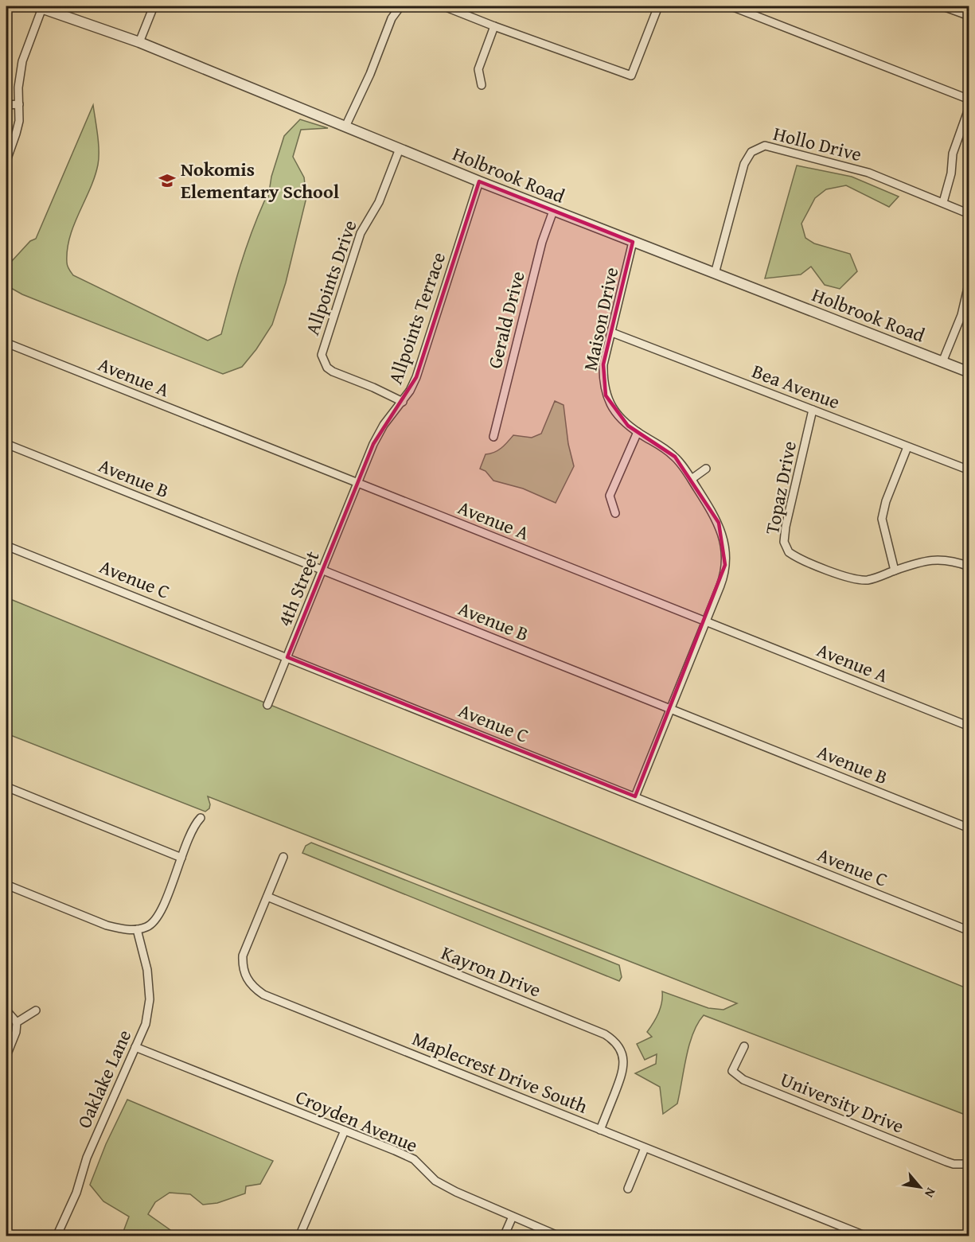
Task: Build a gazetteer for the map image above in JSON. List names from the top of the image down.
{
  "streets": {
    "street": [
      "Hollo Drive",
      "Holbrook Road",
      "Allpoints Drive",
      "Allpoints Terrace",
      "Maison Drive",
      "Gerald Drive",
      "Avenue A",
      "Bea Avenue",
      "Avenue B",
      "Topaz Drive",
      "Avenue C",
      "4th Street",
      "Kayron Drive",
      "Maplecrest Drive South",
      "Oaklake Lane",
      "University Drive",
      "Croyden Avenue"
    ]
  },
  "crossings": [
    ["Hollo Drive", "Holbrook Road"],
    ["Holbrook Road", "Allpoints Drive"],
    ["Holbrook Road", "Allpoints Terrace"],
    ["Holbrook Road", "Maison Drive"],
    ["Holbrook Road", "Gerald Drive"],
    ["Allpoints Drive", "Allpoints Terrace"],
    ["Allpoints Terrace", "Avenue A"],
    ["Allpoints Terrace", "4th Street"],
    ["Maison Drive", "Avenue A"],
    ["Maison Drive", "Bea Avenue"],
    ["Maison Drive", "Avenue B"],
    ["Maison Drive", "Avenue C"],
    ["Avenue A", "4th Street"],
    ["Bea Avenue", "Topaz Drive"],
    ["Avenue B", "4th Street"],
    ["Avenue C", "4th Street"],
    ["Kayron Drive", "Maplecrest Drive South"],
    ["Oaklake Lane", "Croyden Avenue"]
  ],
  "places": {
    "school or university": ["Nokomis Elementary School"]
  },
  "north": "bottom right"
}
